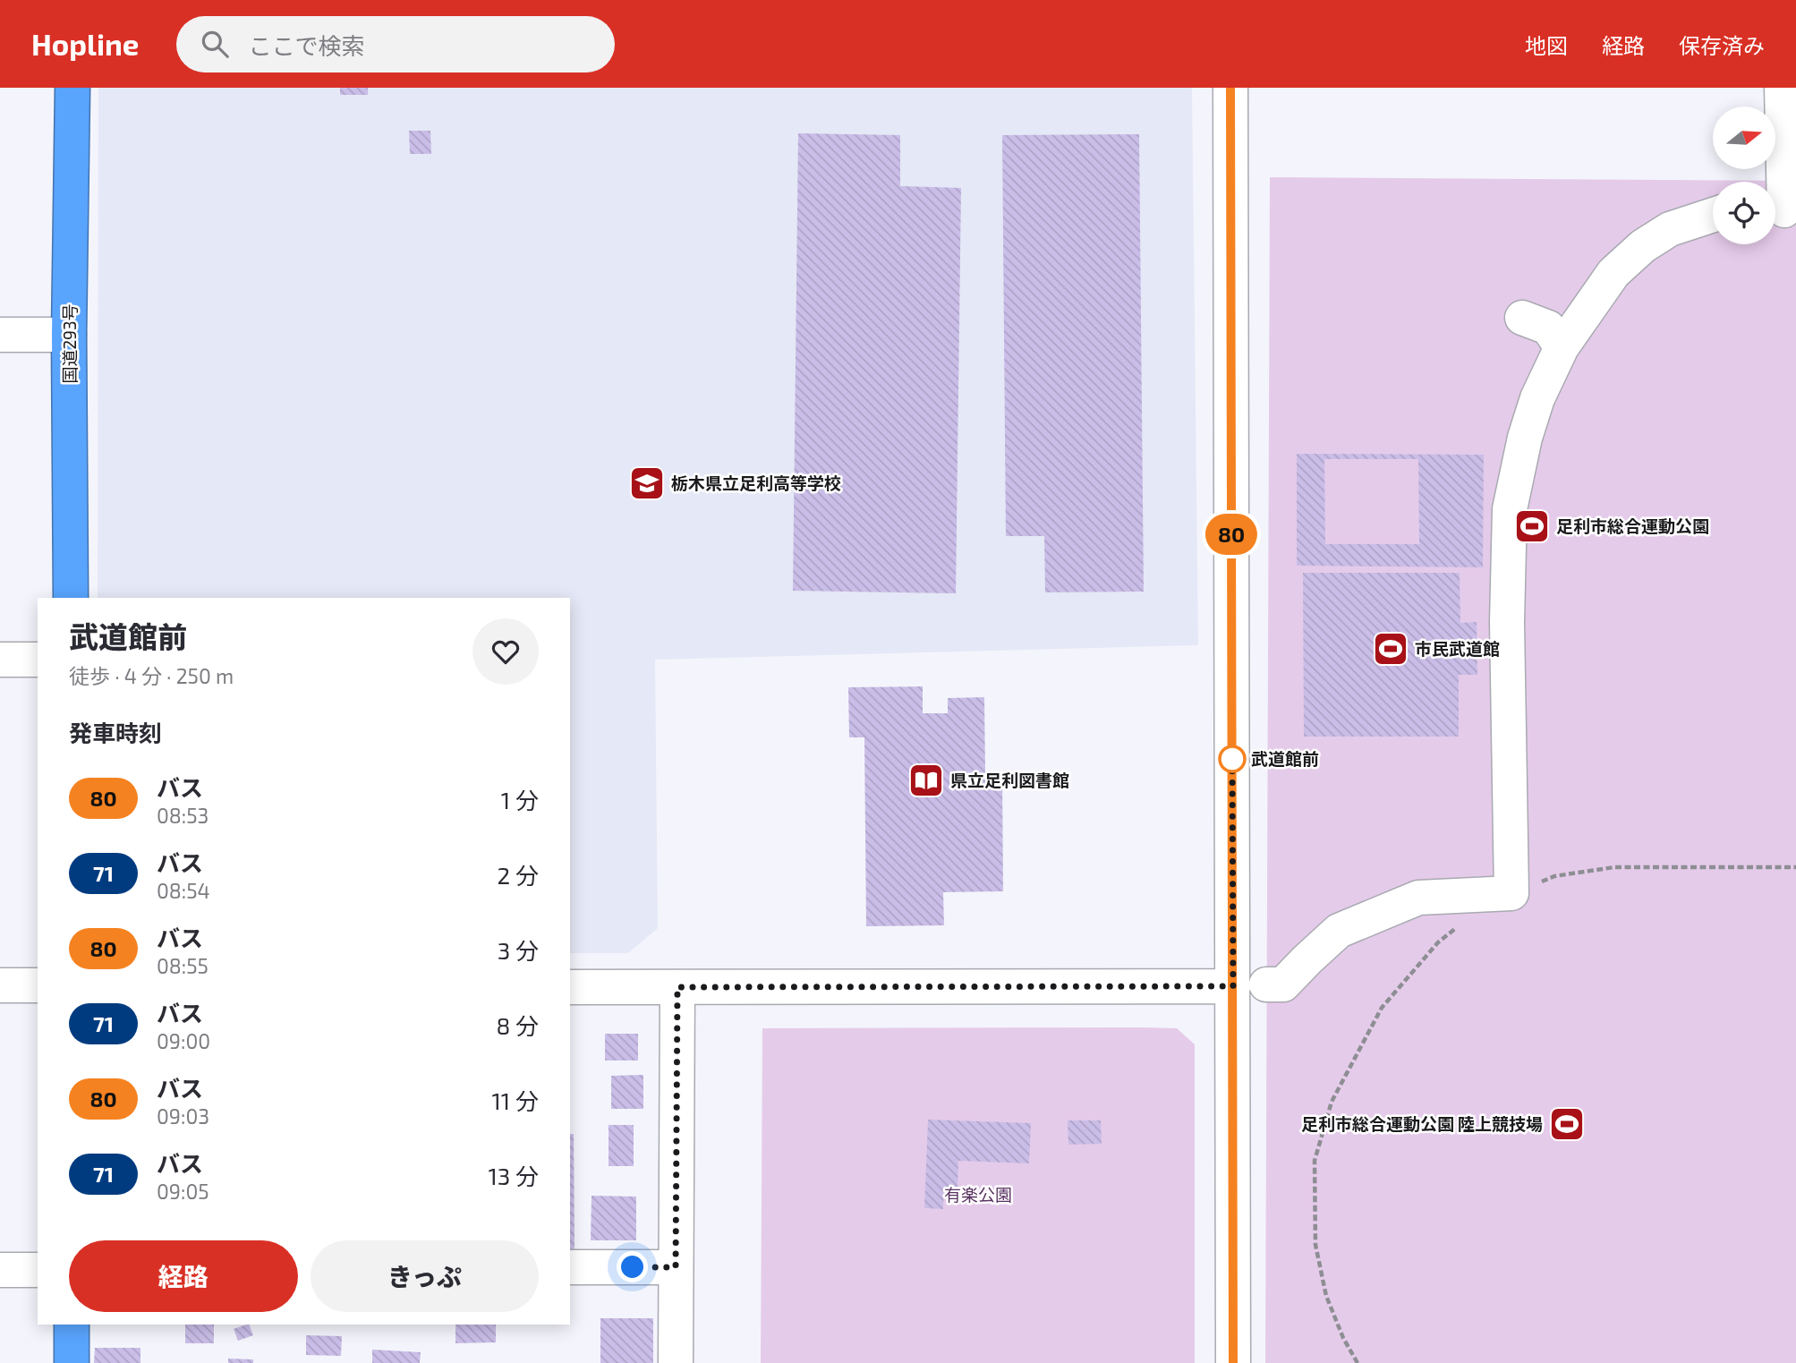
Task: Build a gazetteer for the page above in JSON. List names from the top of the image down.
{
  "streets": {
    "highway": ["国道293号"]
  },
  "parks": ["有楽公園"],
  "places": {
    "school or university": ["栃木県立足利高等学校"],
    "sports": ["足利市総合運動公園", "市民武道館", "足利市総合運動公園 陸上競技場"],
    "other": ["武道館前"],
    "library": ["県立足利図書館"]
  },
  "lines": ["bus line 80"],
  "north": "right",
  "page": {
    "header": "Hopline",
    "search": "ここで検索",
    "nav": ["地図", "経路", "保存済み"],
    "on_map": "80",
    "heading": [
      ["武道館前", "徒歩 · 4 分 · 250 m"],
      "発車時刻"
    ],
    "list": [
      {
        "mark": "80",
        "name": "バス",
        "note": "08:53",
        "value": "1 分"
      },
      {
        "mark": "71",
        "name": "バス",
        "note": "08:54",
        "value": "2 分"
      },
      {
        "mark": "80",
        "name": "バス",
        "note": "08:55",
        "value": "3 分"
      },
      {
        "mark": "71",
        "name": "バス",
        "note": "09:00",
        "value": "8 分"
      },
      {
        "mark": "80",
        "name": "バス",
        "note": "09:03",
        "value": "11 分"
      },
      {
        "mark": "71",
        "name": "バス",
        "note": "09:05",
        "value": "13 分"
      }
    ],
    "buttons": ["経路", "きっぷ"]
  }
}
